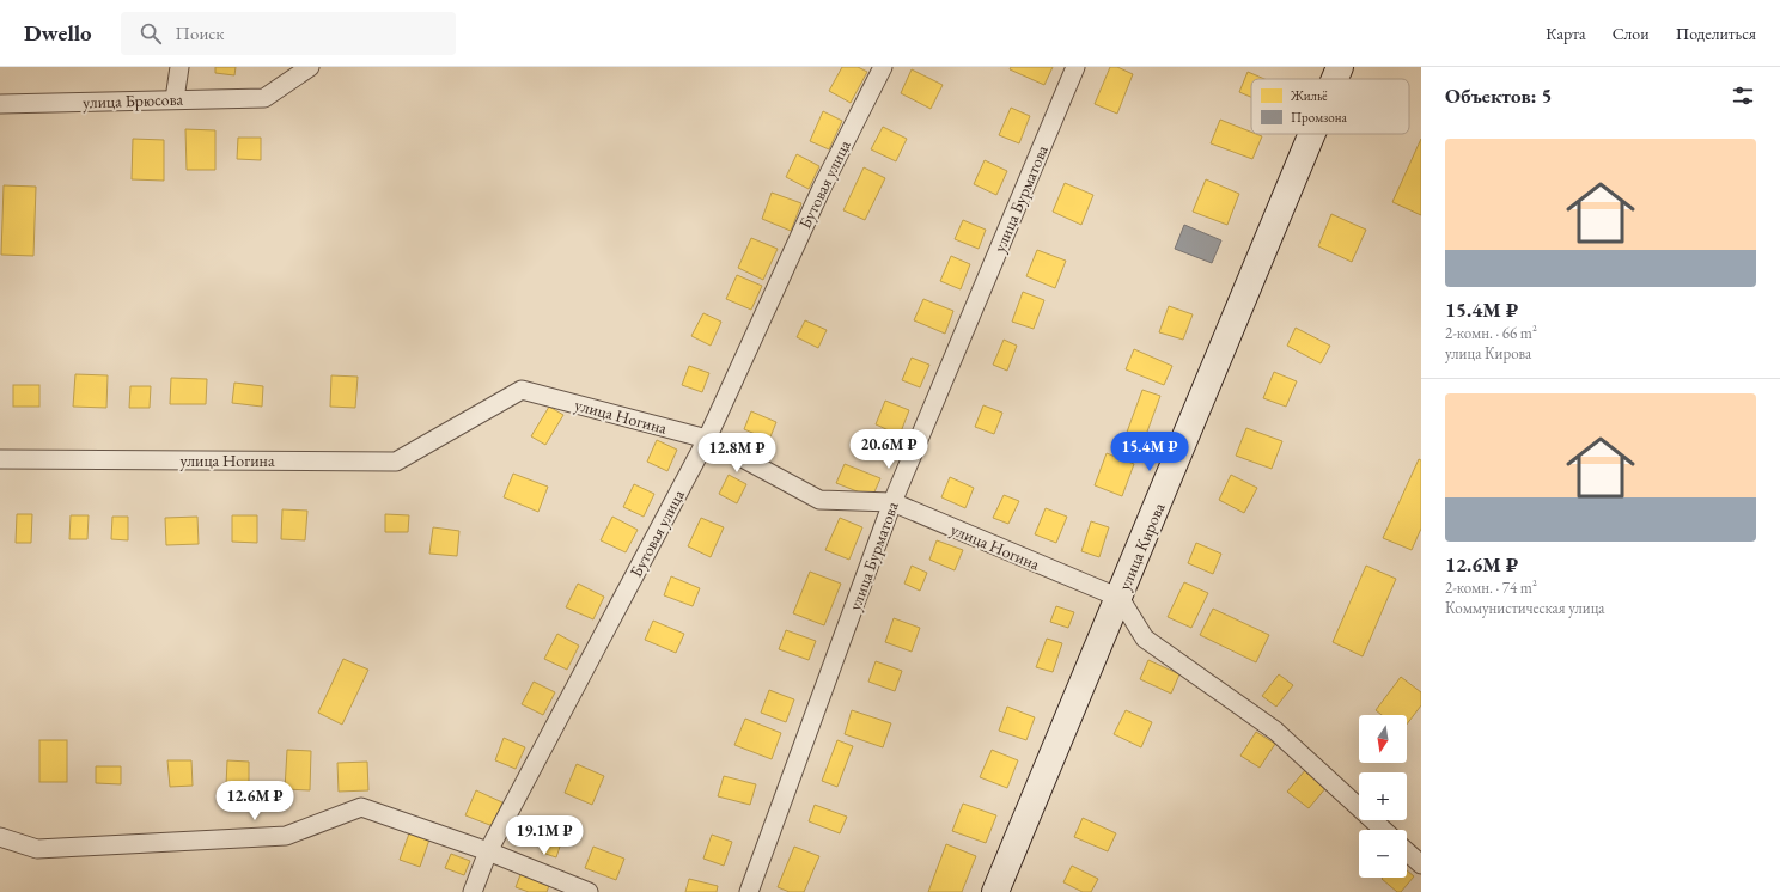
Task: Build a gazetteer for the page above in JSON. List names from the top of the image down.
{
  "streets": {
    "main road": ["улица Кирова"],
    "street": [
      "улица Брюсова",
      "Бутовая улица",
      "улица Бурматова",
      "улица Ногина"
    ]
  },
  "crossings": [
    ["Бутовая улица", "улица Ногина"],
    ["улица Бурматова", "улица Ногина"],
    ["улица Ногина", "улица Кирова"]
  ],
  "legend": ["Жильё", "Промзона"],
  "north": "bottom",
  "page": {
    "header": "Dwello",
    "search": "Поиск",
    "nav": ["Карта", "Слои", "Поделиться"],
    "heading": "Объектов: 5",
    "list": [
      {
        "name": "15.4M ₽",
        "note": "2-комн. · 66 m² · улица Кирова"
      },
      {
        "name": "12.6M ₽",
        "note": "2-комн. · 74 m² · Коммунистическая улица"
      }
    ],
    "price": [
      "20.6M ₽",
      "15.4M ₽",
      "12.8M ₽",
      "12.6M ₽",
      "19.1M ₽"
    ],
    "map_buttons": ["+", "−"]
  }
}
